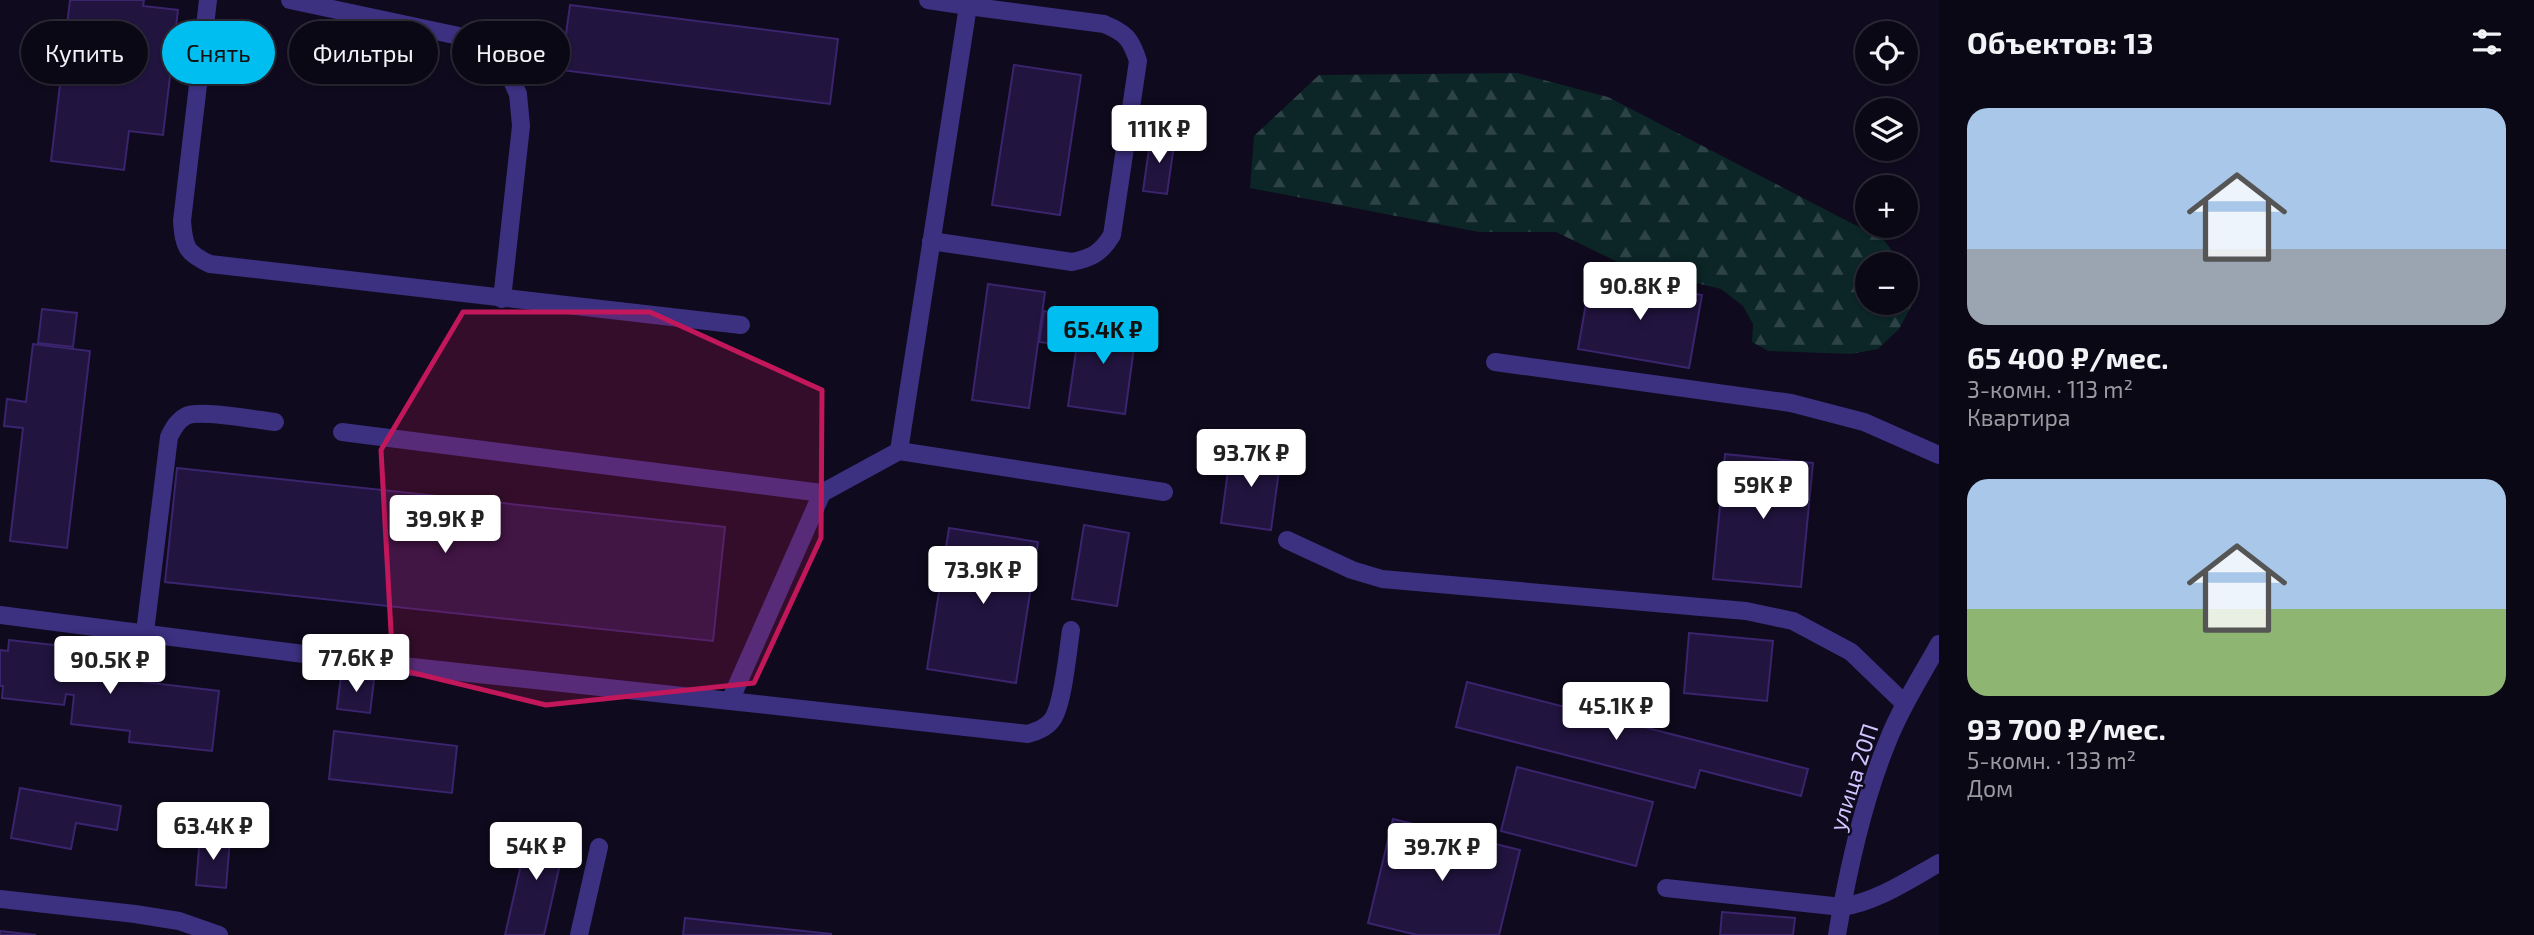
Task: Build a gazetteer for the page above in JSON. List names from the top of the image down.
{
  "streets": {
    "street": ["улица 20П"]
  },
  "page": {
    "heading": "Объектов: 13",
    "map_buttons": ["+", "−"],
    "chip": [
      "Купить",
      "Снять",
      "Фильтры",
      "Новое"
    ],
    "list": [
      {
        "name": "65 400 ₽/мес.",
        "note": "3-комн. · 113 m² · Квартира"
      },
      {
        "name": "93 700 ₽/мес.",
        "note": "5-комн. · 133 m² · Дом"
      }
    ],
    "price": [
      "111K ₽",
      "90.8K ₽",
      "65.4K ₽",
      "93.7K ₽",
      "59K ₽",
      "39.9K ₽",
      "73.9K ₽",
      "77.6K ₽",
      "90.5K ₽",
      "45.1K ₽",
      "63.4K ₽",
      "54K ₽",
      "39.7K ₽"
    ]
  }
}
